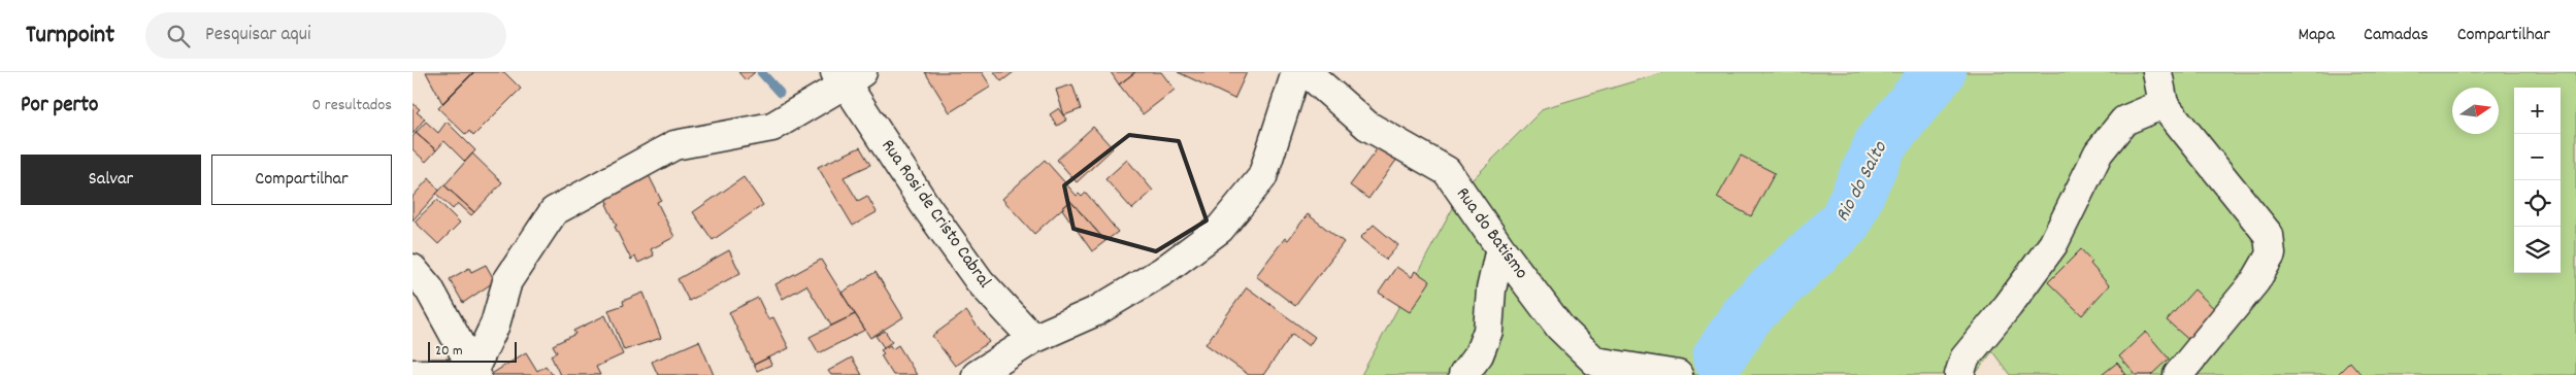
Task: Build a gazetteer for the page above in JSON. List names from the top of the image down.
{
  "streets": {
    "street": ["Rua Rosi de Cristo Cabral", "Rua do Batismo"]
  },
  "water": ["Rio do Salto"],
  "scale_bar": "20 m",
  "north": "right",
  "page": {
    "header": "Turnpoint",
    "search": "Pesquisar aqui",
    "nav": ["Mapa", "Camadas", "Compartilhar"],
    "heading": ["Por perto", "0 resultados"],
    "map_buttons": ["+", "−"],
    "buttons": ["Salvar", "Compartilhar"],
    "scale": "20 m"
  }
}
